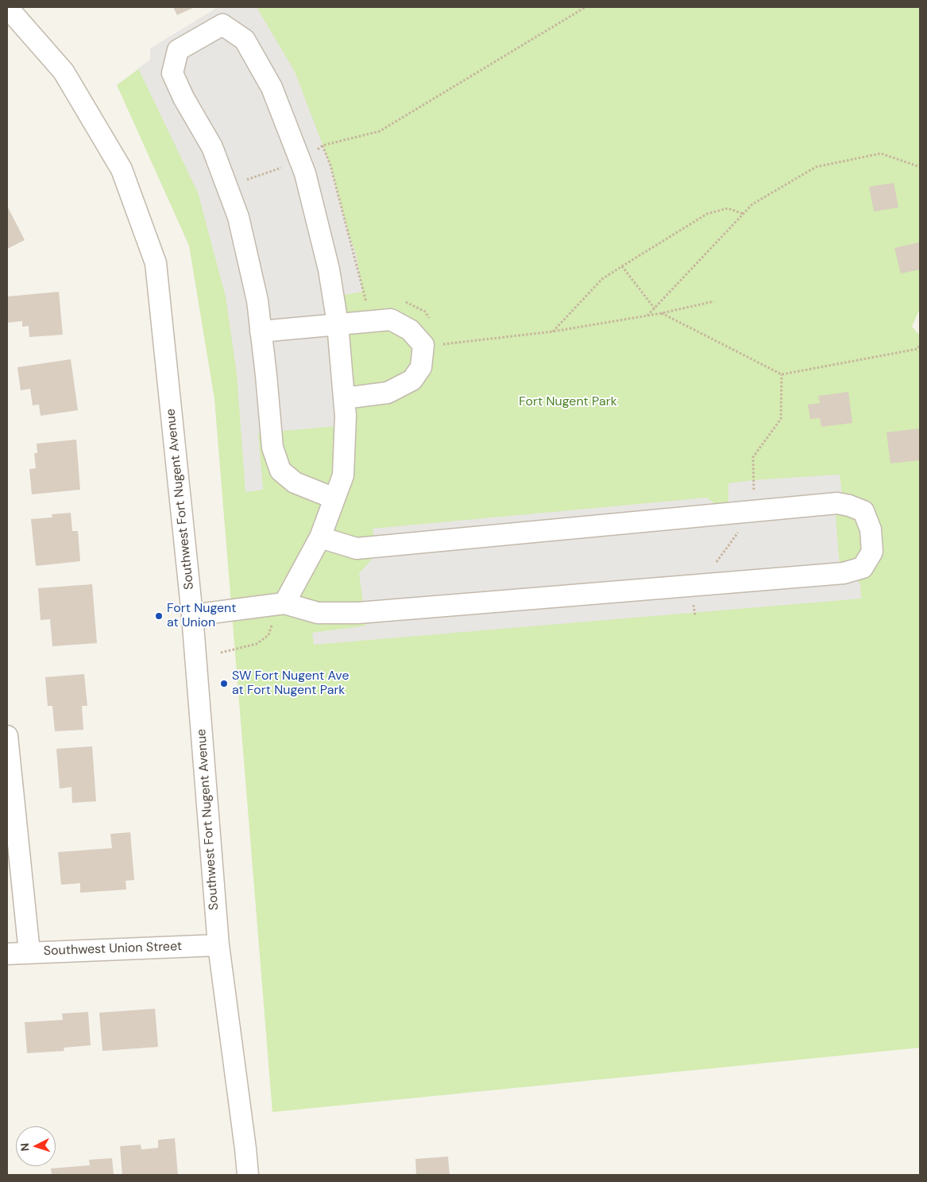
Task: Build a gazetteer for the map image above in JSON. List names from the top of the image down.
{
  "streets": {
    "street": ["Southwest Fort Nugent Avenue", "Southwest Union Street"]
  },
  "crossings": [
    ["Southwest Fort Nugent Avenue", "Southwest Union Street"]
  ],
  "parks": ["Fort Nugent Park"],
  "places": ["Fort Nugent at Union", "SW Fort Nugent Ave at Fort Nugent Park"],
  "north": "left"
}
